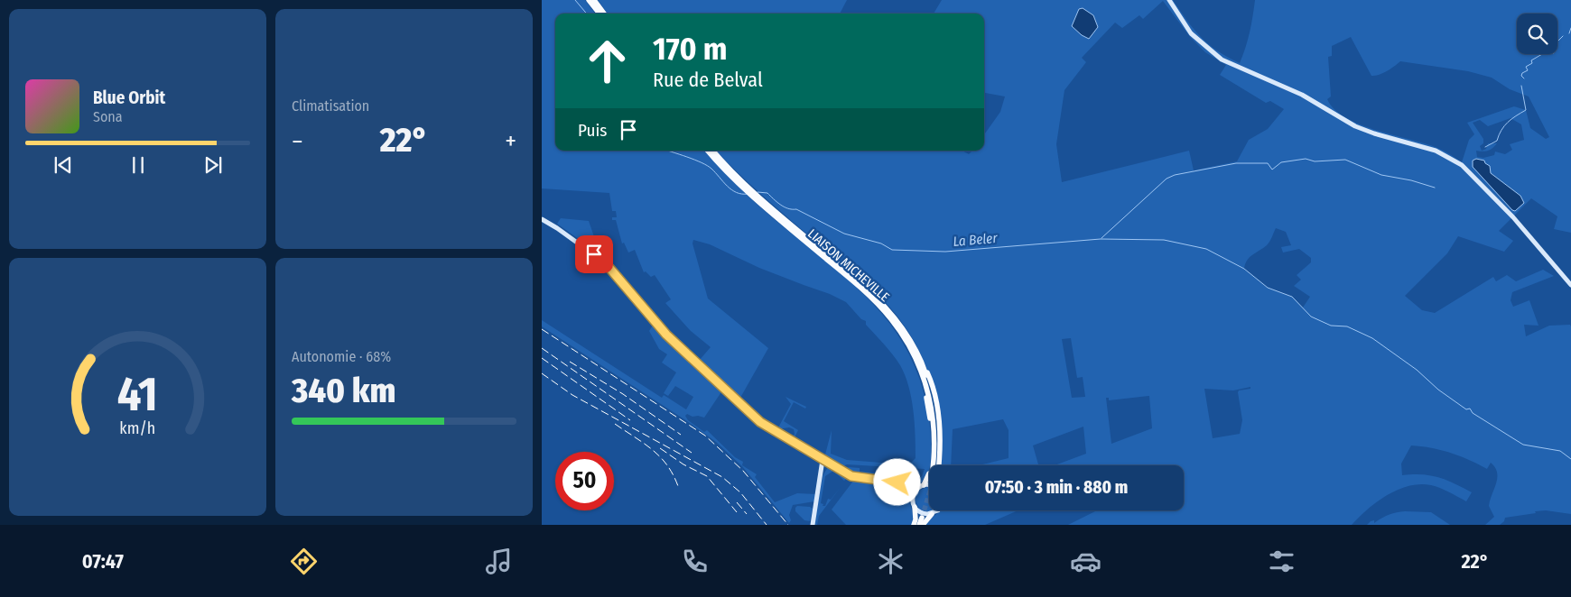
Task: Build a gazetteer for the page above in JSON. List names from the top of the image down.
{
  "streets": {
    "highway": ["LIAISON MICHEVILLE"]
  },
  "water": ["La Beler"],
  "page": {
    "tile": [
      "Climatisation",
      ["Autonomie · 68%", "340 km"]
    ],
    "turn": ["170 m", "Rue de Belval"],
    "song": ["Blue Orbit", "Sona"],
    "then": "Puis",
    "heat": ["−", "22°", "+"],
    "limit": "50",
    "trip": "07:50 · 3 min · 880 m",
    "tabs": ["07:47", "22°"],
    "gauge": ["41", "km/h"]
  }
}
